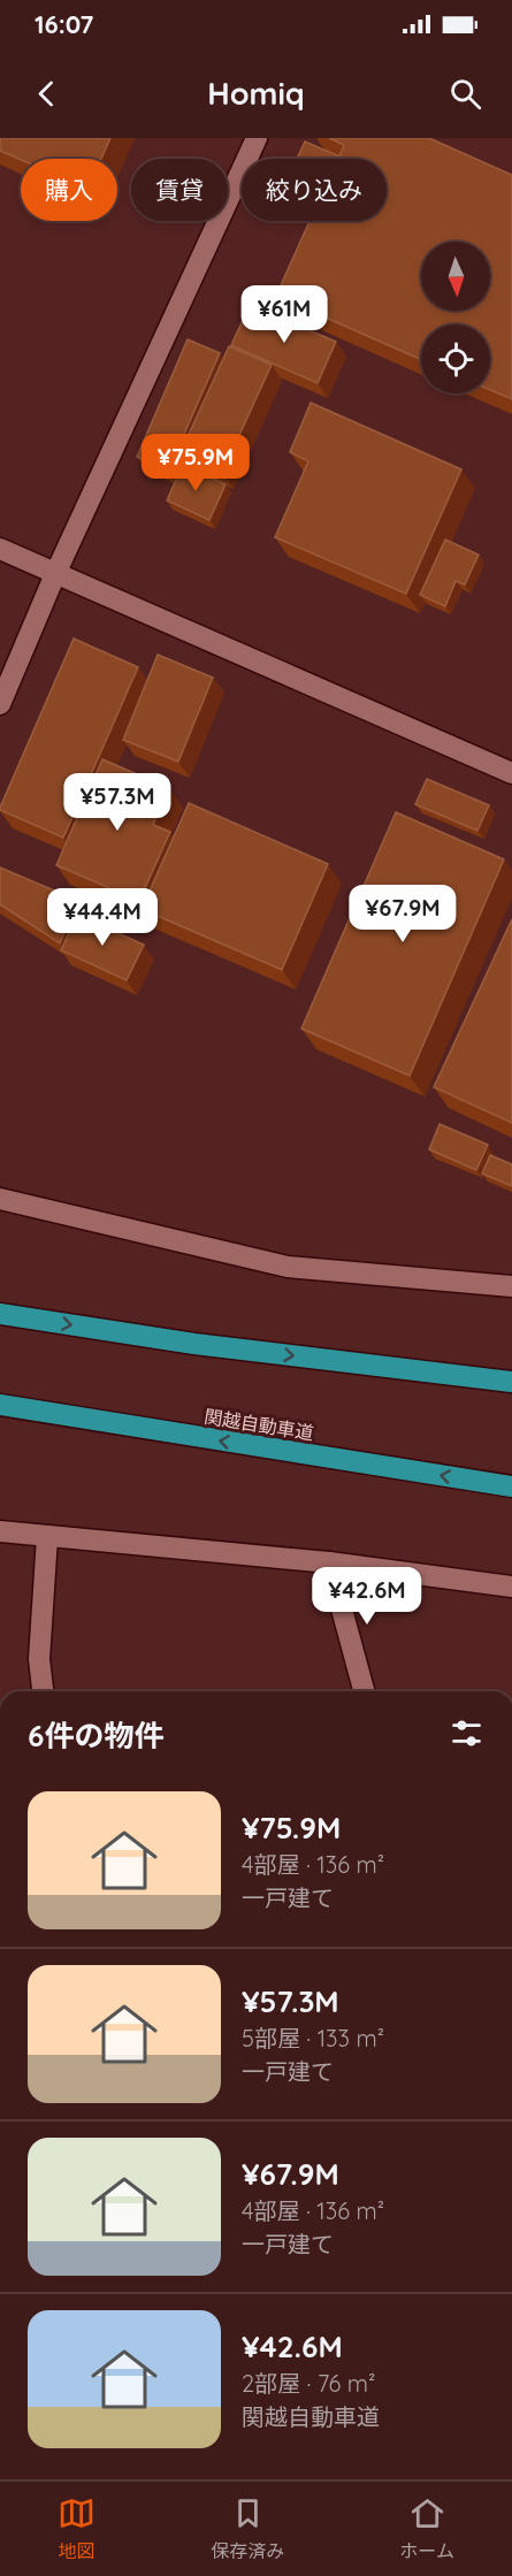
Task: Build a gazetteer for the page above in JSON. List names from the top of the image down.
{
  "streets": {
    "highway": ["関越自動車道"]
  },
  "north": "bottom",
  "page": {
    "status": "16:07",
    "header": "Homiq",
    "chip": ["購入", "賃貸", "絞り込み"],
    "price": [
      "¥61M",
      "¥75.9M",
      "¥57.3M",
      "¥67.9M",
      "¥44.4M",
      "¥42.6M"
    ],
    "heading": "6件の物件",
    "list": [
      {
        "name": "¥75.9M",
        "note": "4部屋 · 136 m² · 一戸建て"
      },
      {
        "name": "¥57.3M",
        "note": "5部屋 · 133 m² · 一戸建て"
      },
      {
        "name": "¥67.9M",
        "note": "4部屋 · 136 m² · 一戸建て"
      },
      {
        "name": "¥42.6M",
        "note": "2部屋 · 76 m² · 関越自動車道"
      }
    ],
    "tabs": ["地図", "保存済み", "ホーム"]
  }
}
